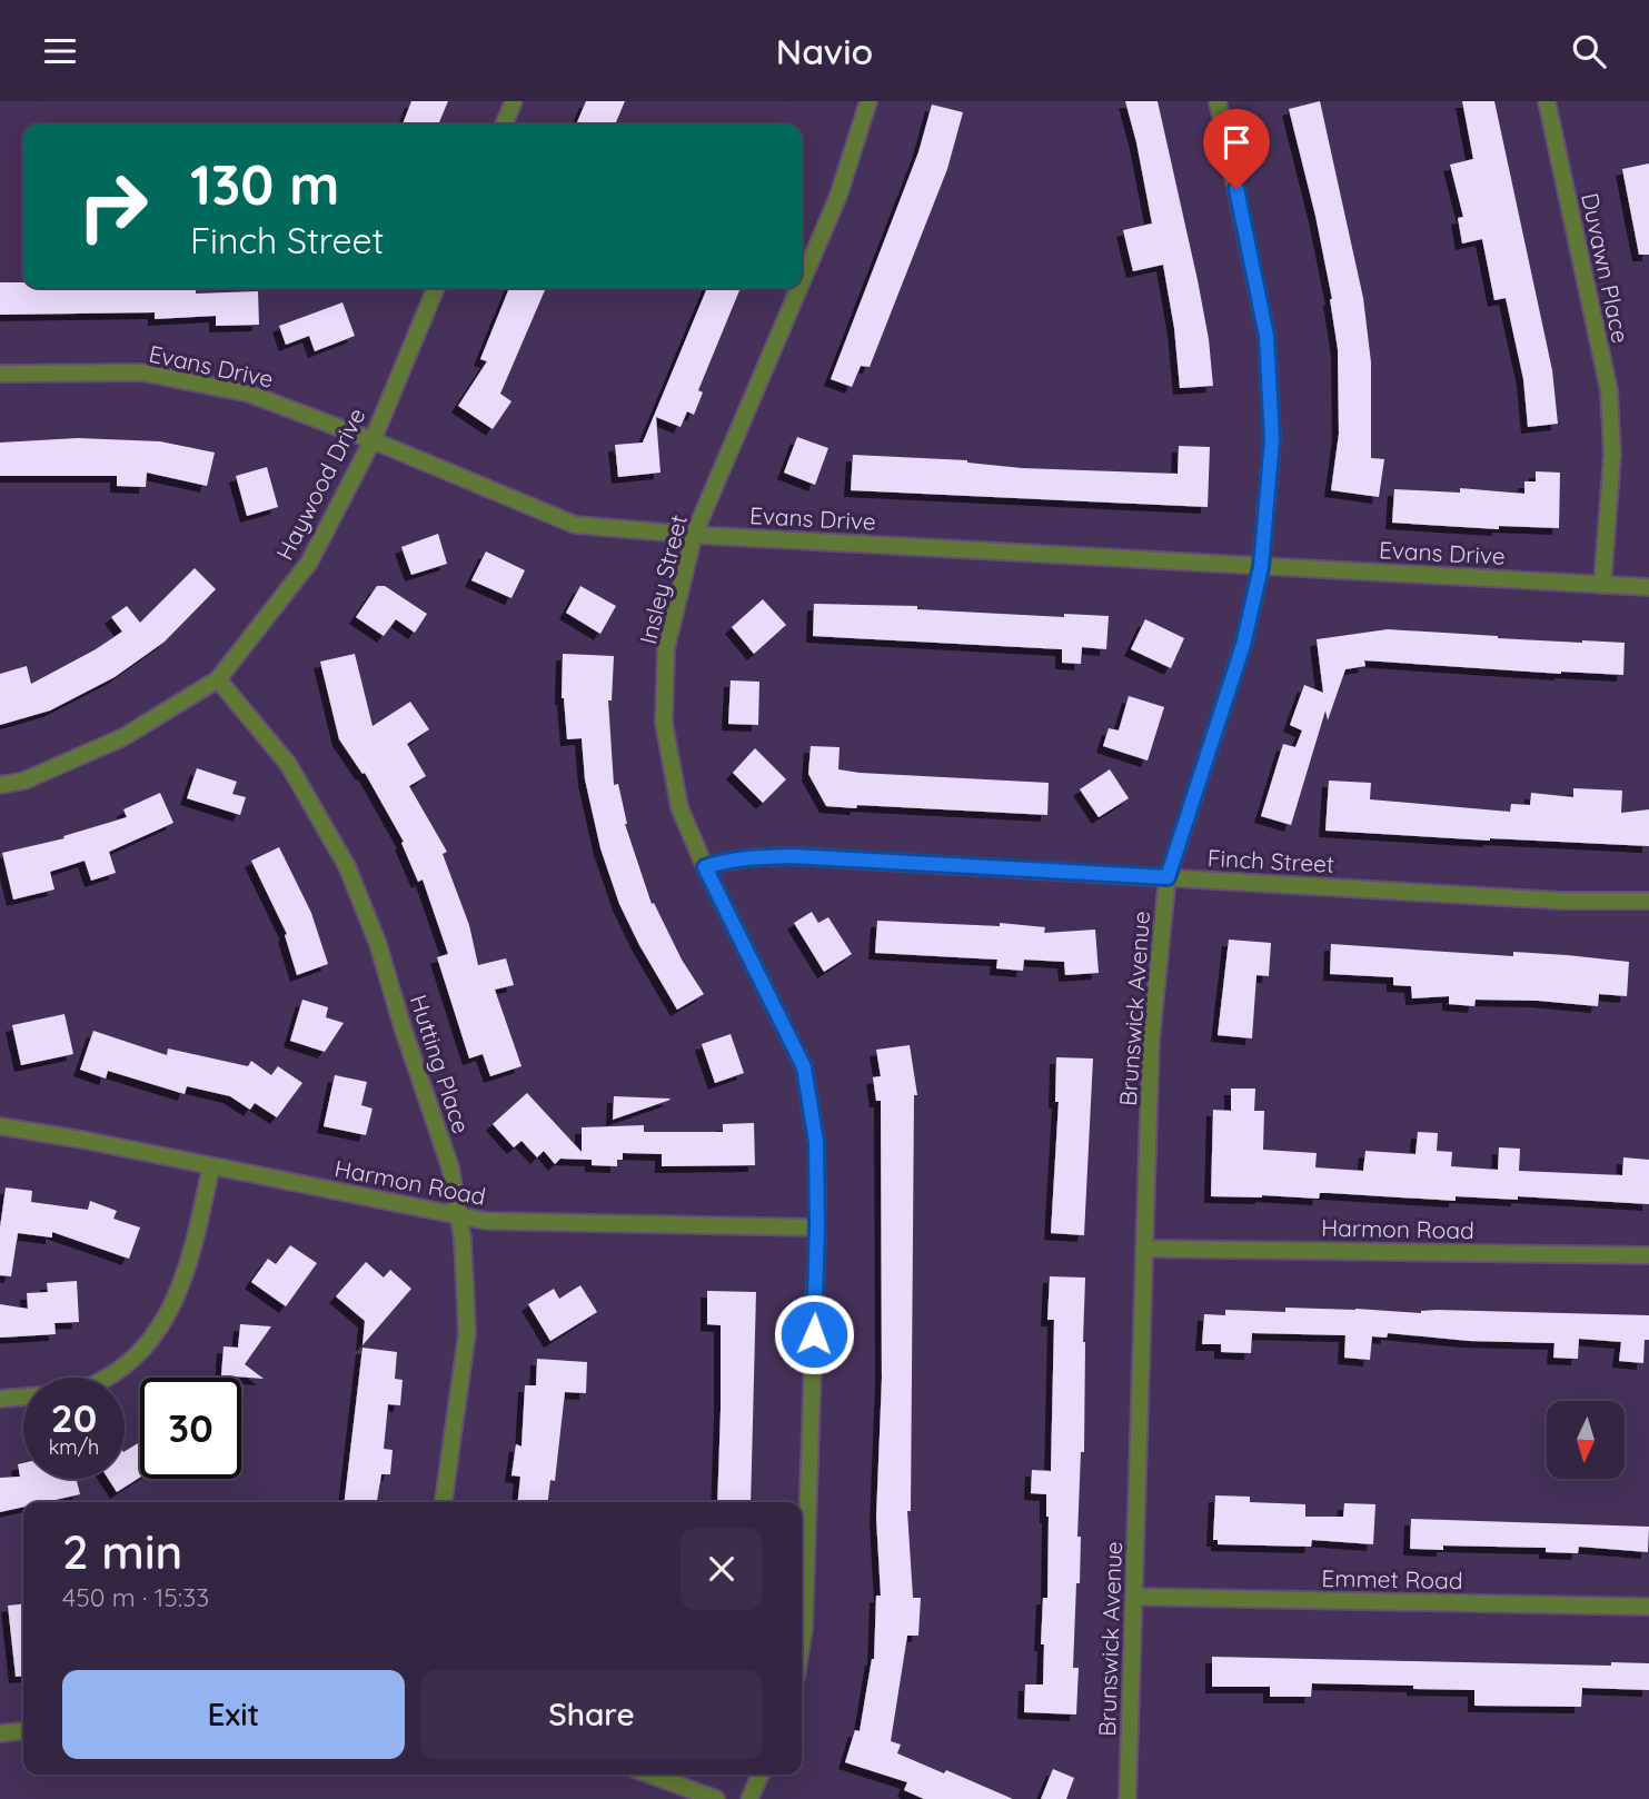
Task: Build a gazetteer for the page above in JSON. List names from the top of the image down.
{
  "streets": {
    "street": [
      "Duvawn Place",
      "Evans Drive",
      "Haywood Drive",
      "Insley Street",
      "Finch Street",
      "Brunswick Avenue",
      "Hutting Place",
      "Harmon Road",
      "Emmet Road"
    ]
  },
  "crossings": [
    ["Duvawn Place", "Evans Drive"],
    ["Evans Drive", "Haywood Drive"],
    ["Evans Drive", "Insley Street"],
    ["Evans Drive", "Brunswick Avenue"],
    ["Haywood Drive", "Hutting Place"],
    ["Insley Street", "Finch Street"],
    ["Insley Street", "Harmon Road"],
    ["Finch Street", "Brunswick Avenue"],
    ["Brunswick Avenue", "Harmon Road"],
    ["Brunswick Avenue", "Emmet Road"],
    ["Hutting Place", "Harmon Road"]
  ],
  "north": "bottom",
  "page": {
    "header": "Navio",
    "turn": ["130 m", "Finch Street"],
    "speed": "20 km/h",
    "limit": "30",
    "heading": ["2 min", "450 m · 15:33"],
    "buttons": ["Exit", "Share"]
  }
}
